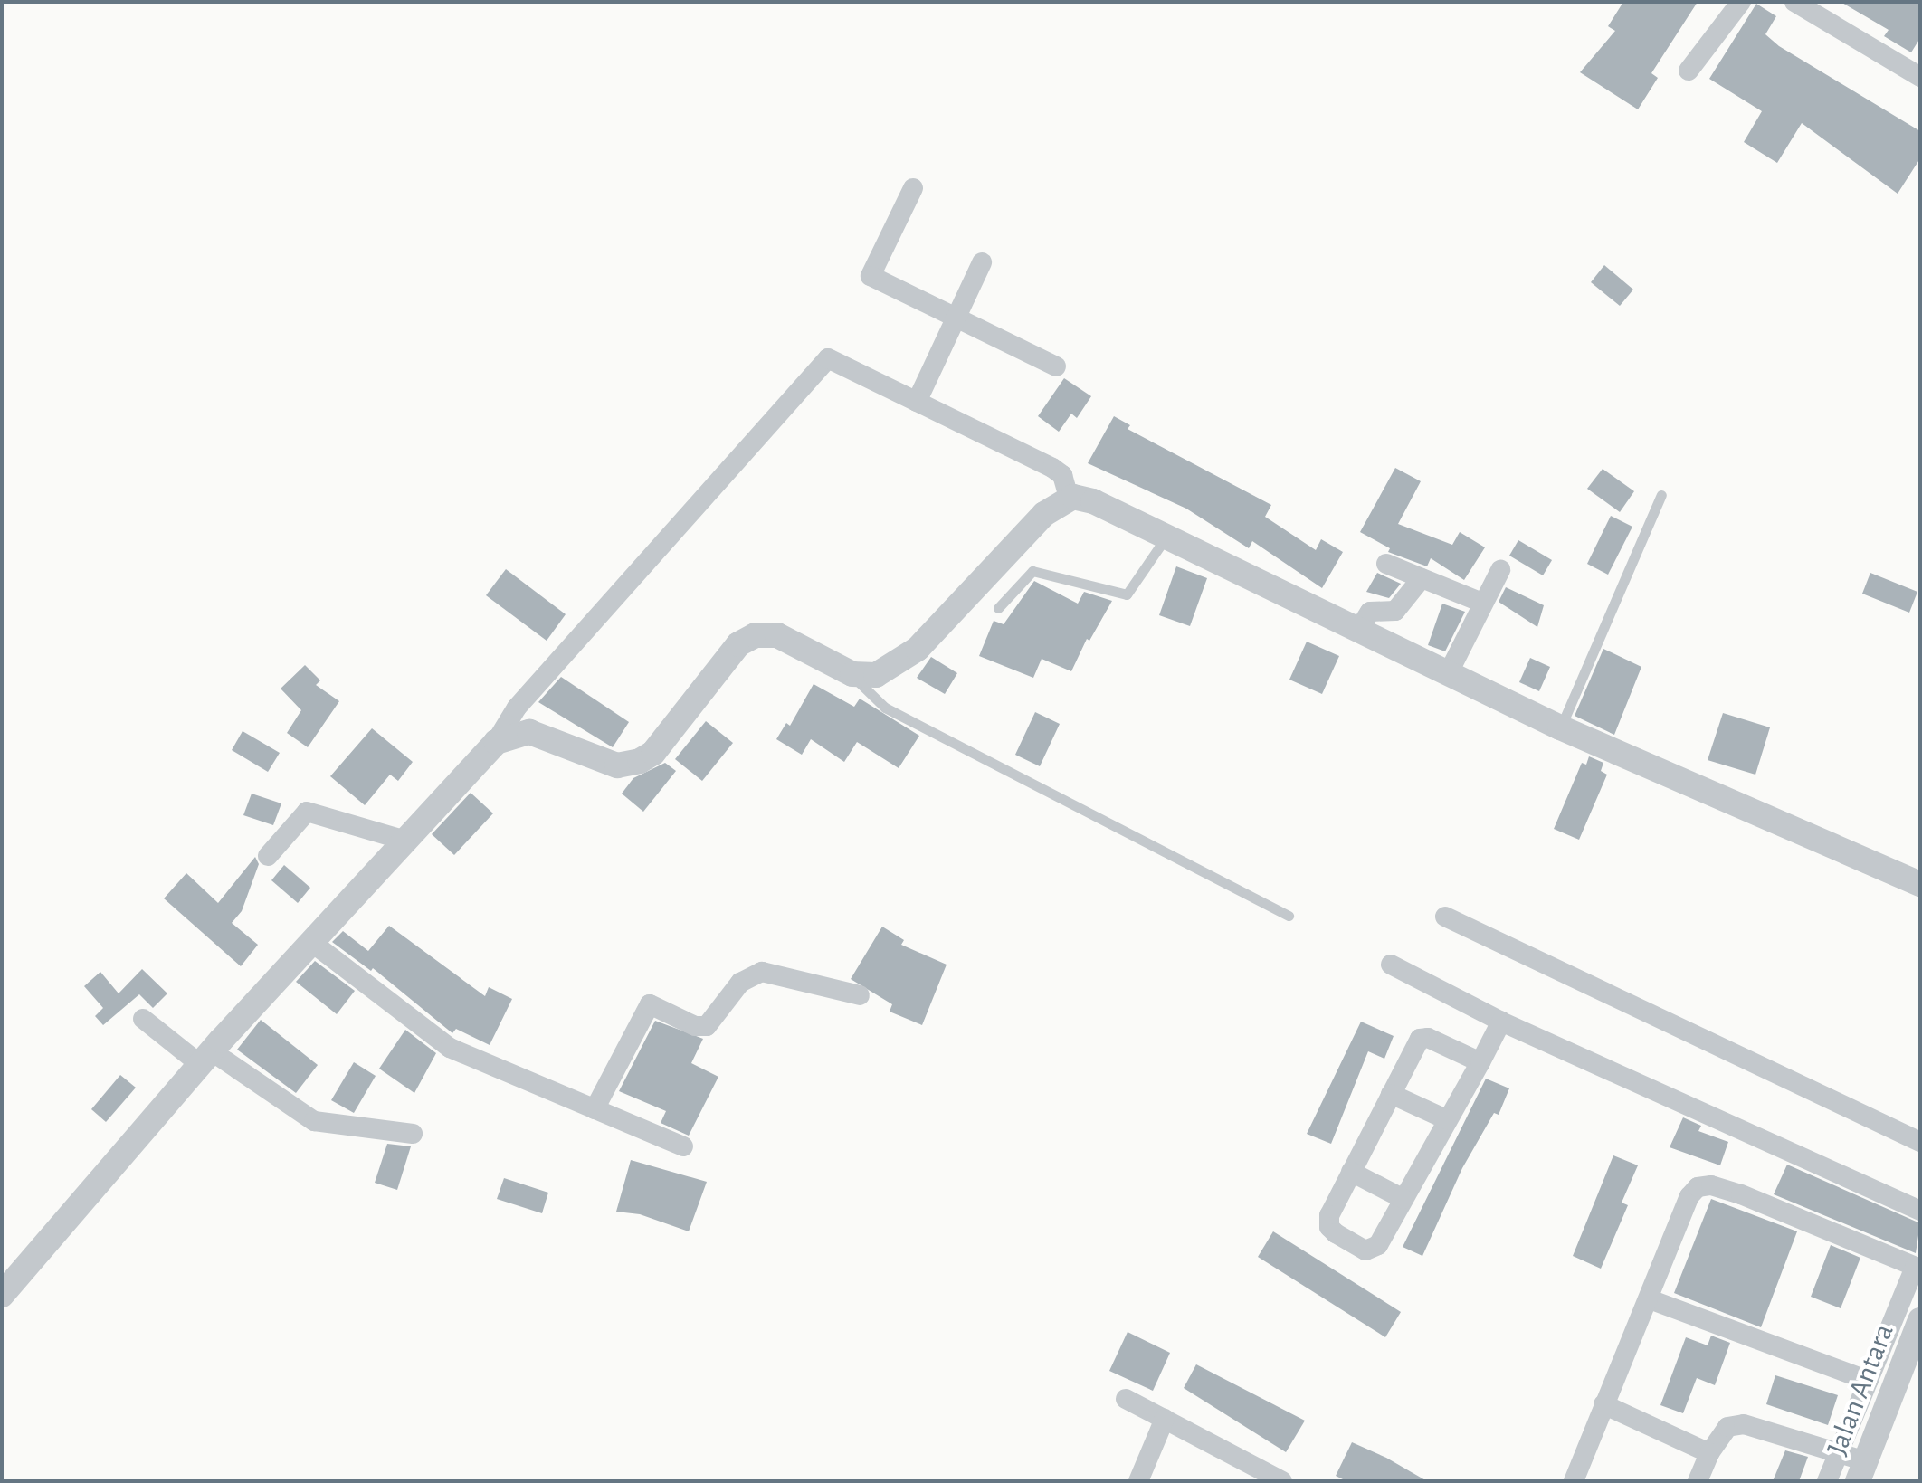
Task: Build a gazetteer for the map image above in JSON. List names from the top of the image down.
{
  "streets": {
    "street": ["Jalan Antara"]
  }
}
